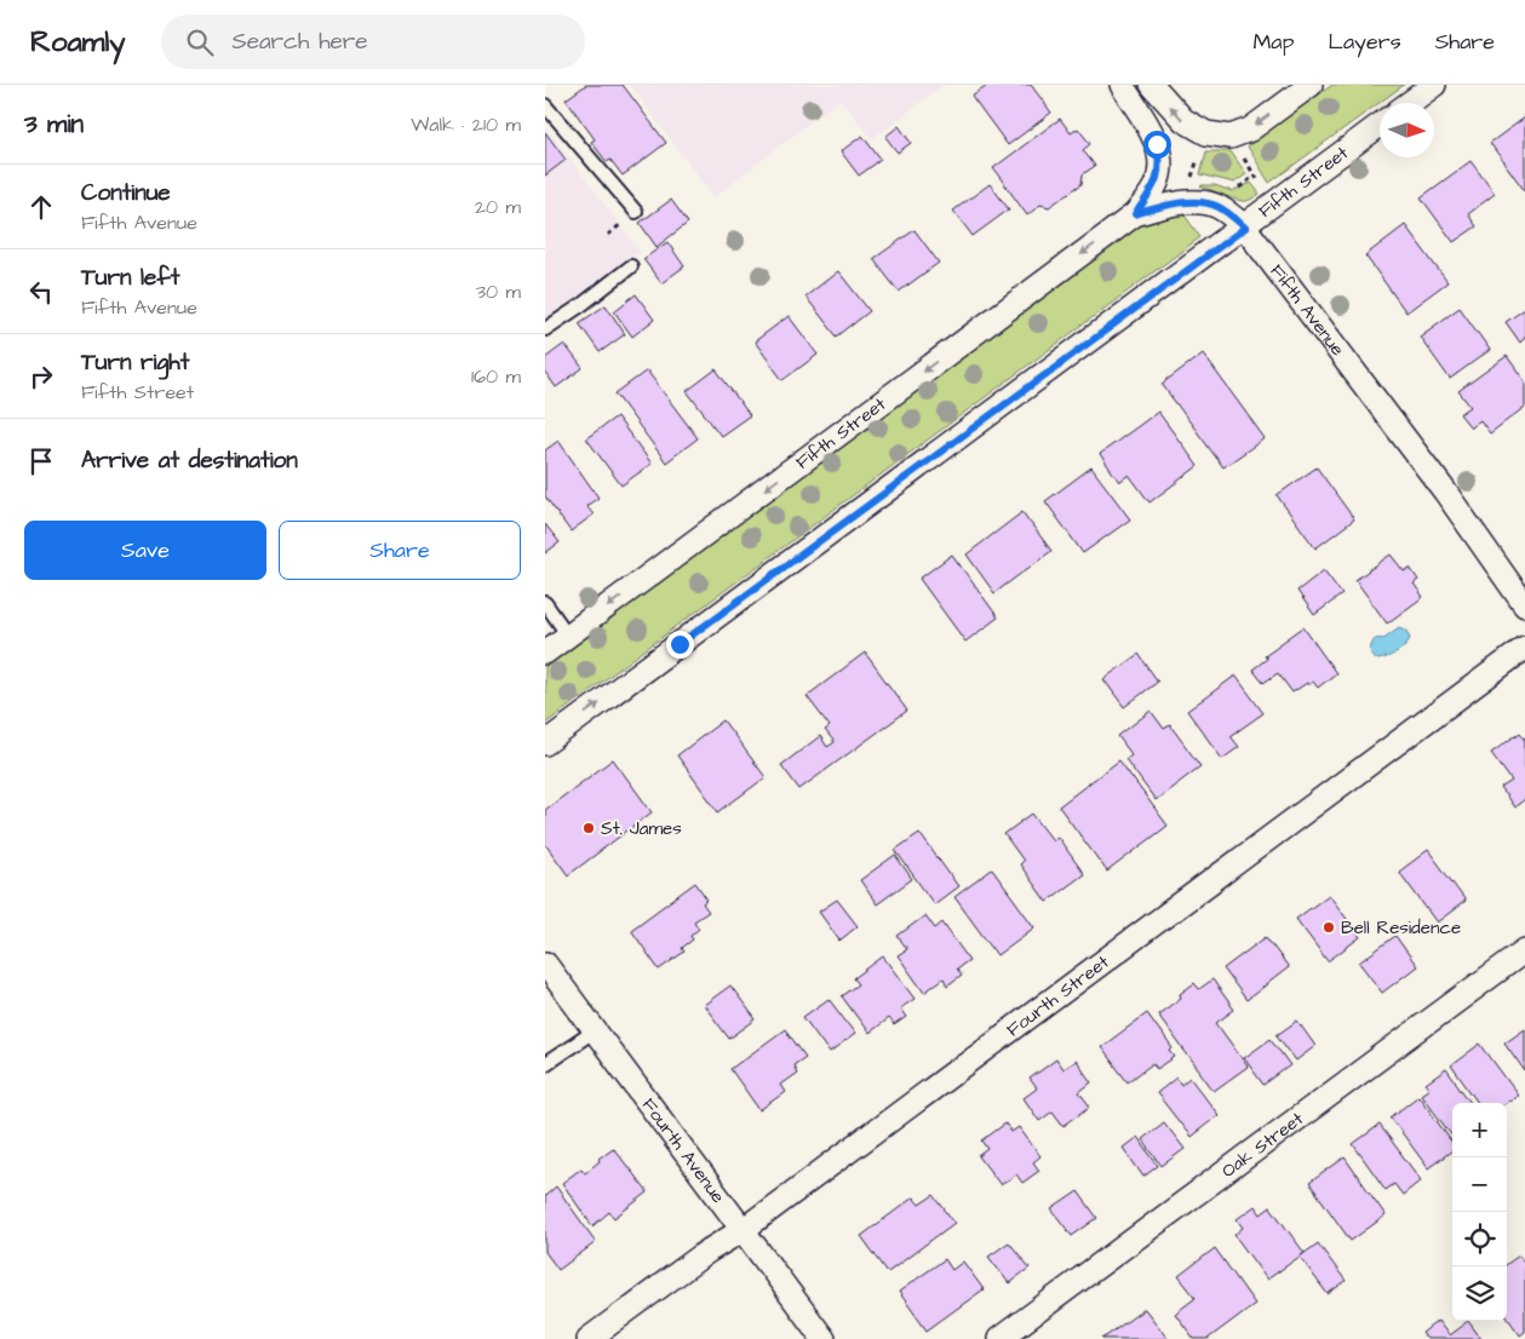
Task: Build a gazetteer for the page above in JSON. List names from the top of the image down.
{
  "streets": {
    "street": [
      "Fifth Street",
      "Fifth Avenue",
      "Fourth Street",
      "Oak Street",
      "Fourth Avenue"
    ]
  },
  "crossings": [
    ["Fifth Street", "Fifth Avenue"],
    ["Fourth Street", "Fourth Avenue"]
  ],
  "places": ["St. James", "Bell Residence"],
  "north": "right",
  "page": {
    "header": "Roamly",
    "search": "Search here",
    "nav": ["Map", "Layers", "Share"],
    "heading": ["3 min", "Walk · 210 m"],
    "list": [
      ["Continue", "Fifth Avenue", "20 m"],
      ["Turn left", "Fifth Avenue", "30 m"],
      ["Turn right", "Fifth Street", "160 m"],
      "Arrive at destination"
    ],
    "buttons": ["Save", "Share"],
    "map_buttons": ["+", "−"]
  }
}
